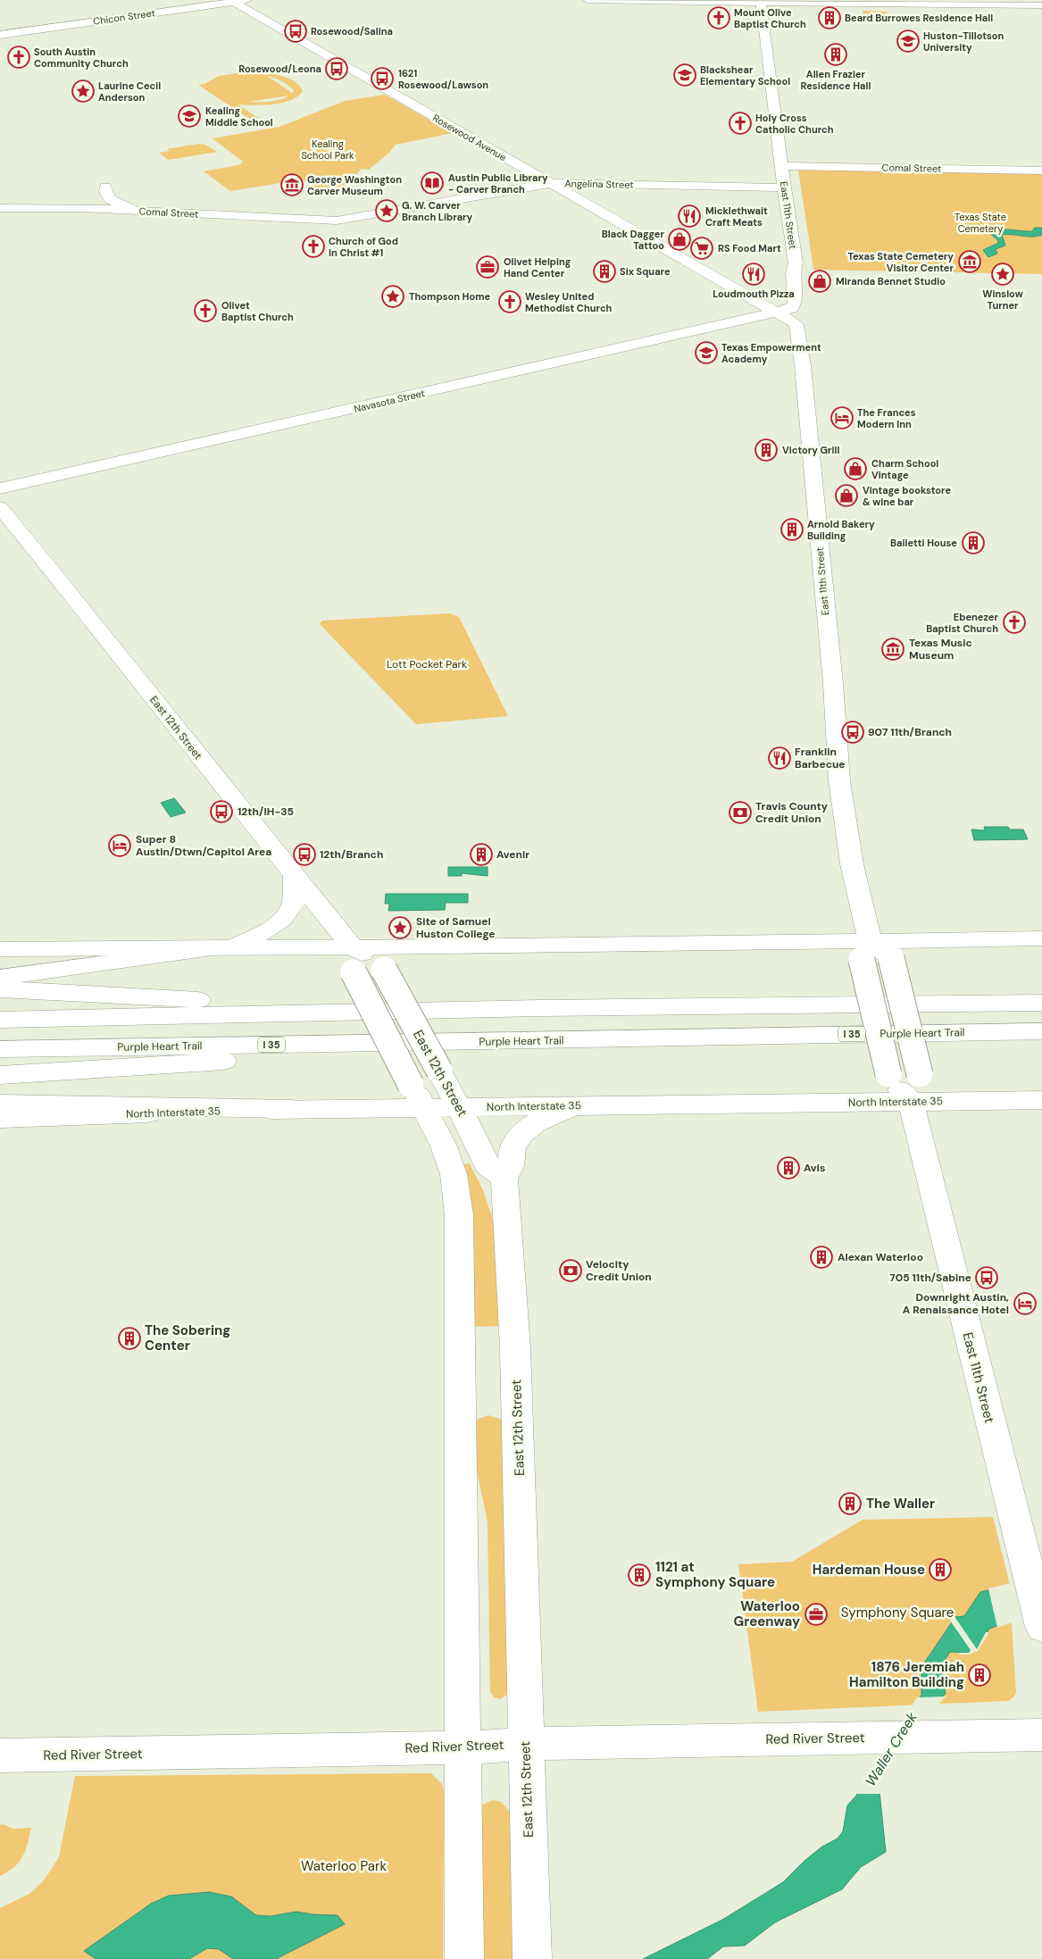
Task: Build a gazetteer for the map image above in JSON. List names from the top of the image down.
{
  "streets": {
    "main road": [
      "Chicon Street",
      "Rosewood Avenue",
      "Comal Street",
      "Angelina Street",
      "East 11th Street",
      "Navasota Street",
      "East 12th Street",
      "Purple Heart Trail",
      "I 35",
      "North Interstate 35",
      "Red River Street"
    ]
  },
  "crossings": [
    ["Chicon Street", "Rosewood Avenue"],
    ["Rosewood Avenue", "Angelina Street"],
    ["Rosewood Avenue", "East 11th Street"],
    ["Rosewood Avenue", "Navasota Street"],
    ["Comal Street", "Angelina Street"],
    ["Comal Street", "East 11th Street"],
    ["Angelina Street", "East 11th Street"],
    ["East 11th Street", "Navasota Street"],
    ["East 11th Street", "North Interstate 35"],
    ["East 12th Street", "North Interstate 35"],
    ["East 12th Street", "Red River Street"]
  ],
  "water": ["Waller Creek"],
  "parks": [
    "Kealing School Park",
    "Texas State Cemetery",
    "Lott Pocket Park",
    "Symphony Square",
    "Waterloo Park"
  ],
  "places": {
    "church": [
      "Mount Olive Baptist Church",
      "South Austin Community Church",
      "Holy Cross Catholic Church",
      "Church of God in Christ #1",
      "Wesley United Methodist Church",
      "Olivet Baptist Church",
      "Ebenezer Baptist Church"
    ],
    "building": [
      "Beard Burrowes Residence Hall",
      "Allen Frazier Residence Hall",
      "Six Square",
      "Victory Grill",
      "Arnold Bakery Building",
      "Bailetti House",
      "Avenir",
      "Avis",
      "Alexan Waterloo",
      "The Sobering Center",
      "The Waller",
      "Hardeman House",
      "1121 at Symphony Square",
      "1876 Jeremiah Hamilton Building"
    ],
    "bus stop": [
      "Rosewood/Salina",
      "Rosewood/Leona",
      "1621 Rosewood/Lawson",
      "907 11th/Branch",
      "12th/IH-35",
      "12th/Branch",
      "705 11th/Sabine"
    ],
    "school or university": [
      "Huston-Tillotson University",
      "Blackshear Elementary School",
      "Kealing Middle School",
      "Texas Empowerment Academy"
    ],
    "place": [
      "Laurine Cecil Anderson",
      "G. W. Carver Branch Library",
      "Winslow Turner",
      "Thompson Home",
      "Site of Samuel Huston College"
    ],
    "library": ["Austin Public Library - Carver Branch"],
    "museum": ["George Washington Carver Museum", "Texas State Cemetery Visitor Center", "Texas Music Museum"],
    "restaurant": ["Micklethwait Craft Meats", "Loudmouth Pizza", "Franklin Barbecue"],
    "shop": [
      "Black Dagger Tattoo",
      "Miranda Bennet Studio",
      "Charm School Vintage",
      "Vintage bookstore & wine bar"
    ],
    "supermarket": ["RS Food Mart"],
    "office": ["Olivet Helping Hand Center", "Waterloo Greenway"],
    "hotel": ["The Frances Modern Inn", "Super 8 Austin/Dtwn/Capitol Area", "Downright Austin, A Renaissance Hotel"],
    "bank": ["Travis County Credit Union", "Velocity Credit Union"]
  }
}
